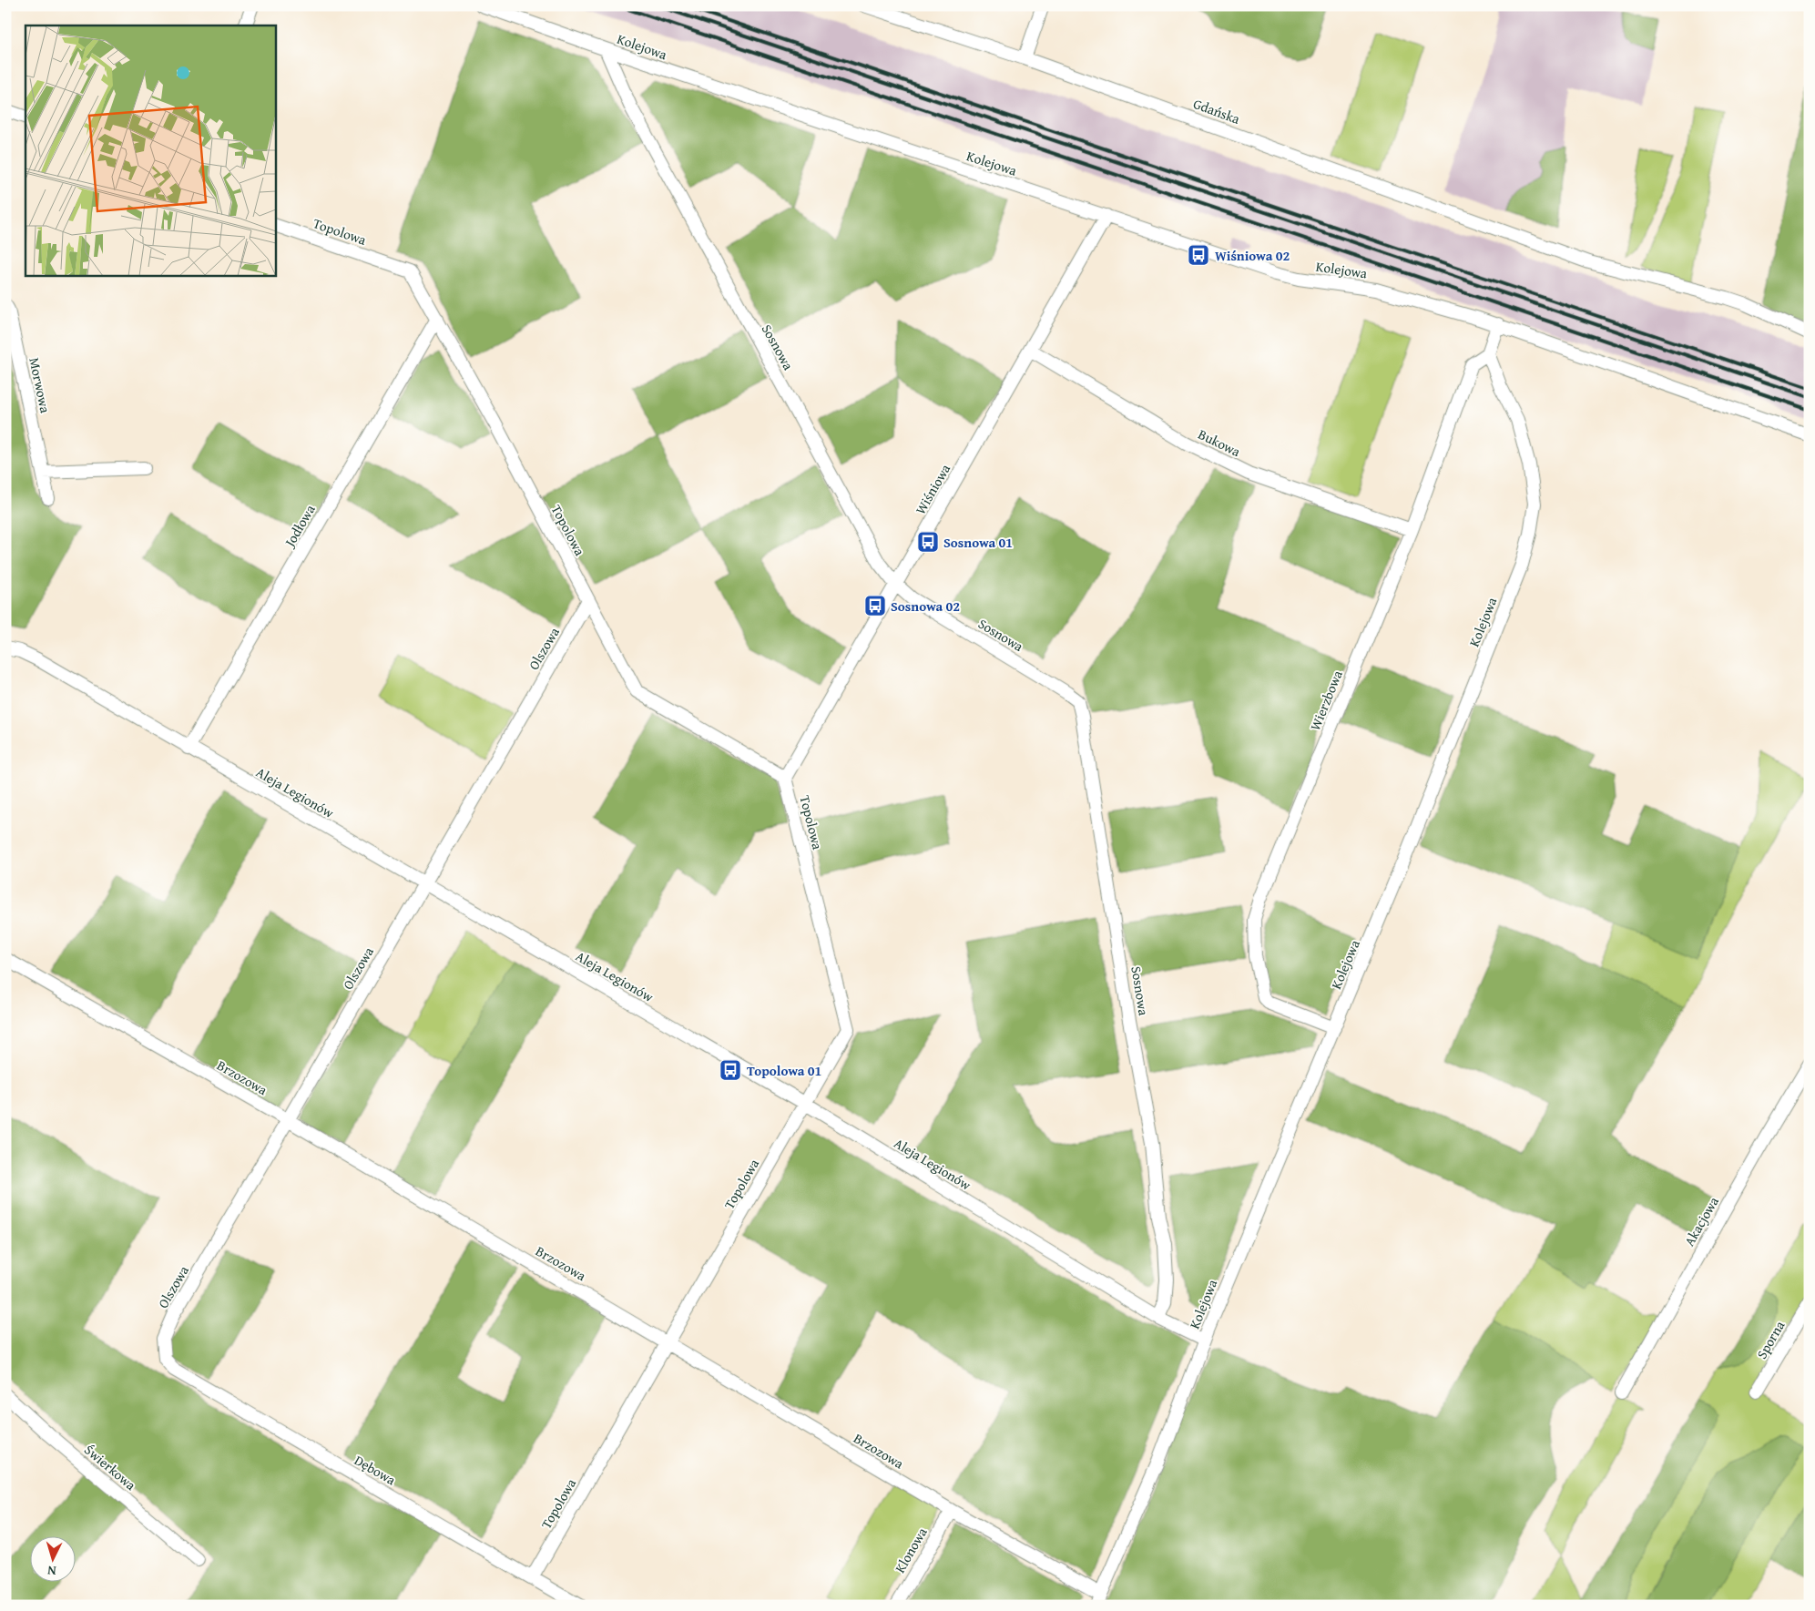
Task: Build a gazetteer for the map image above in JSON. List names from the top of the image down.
{
  "streets": {
    "street": [
      "Kolejowa",
      "Gdańska",
      "Topolowa",
      "Sosnowa",
      "Morwowa",
      "Bukowa",
      "Wiśniowa",
      "Jodłowa",
      "Olszowa",
      "Wierzbowa",
      "Aleja Legionów",
      "Brzozowa",
      "Akacjowa",
      "Sporna",
      "Świerkowa",
      "Dębowa",
      "Klonowa"
    ]
  },
  "crossings": [
    ["Kolejowa", "Sosnowa"],
    ["Kolejowa", "Wiśniowa"],
    ["Kolejowa", "Wierzbowa"],
    ["Kolejowa", "Aleja Legionów"],
    ["Kolejowa", "Brzozowa"],
    ["Topolowa", "Wiśniowa"],
    ["Topolowa", "Jodłowa"],
    ["Topolowa", "Olszowa"],
    ["Topolowa", "Aleja Legionów"],
    ["Topolowa", "Brzozowa"],
    ["Topolowa", "Dębowa"],
    ["Sosnowa", "Wiśniowa"],
    ["Sosnowa", "Aleja Legionów"],
    ["Bukowa", "Wiśniowa"],
    ["Bukowa", "Wierzbowa"],
    ["Jodłowa", "Aleja Legionów"],
    ["Olszowa", "Aleja Legionów"],
    ["Olszowa", "Brzozowa"],
    ["Olszowa", "Dębowa"],
    ["Brzozowa", "Klonowa"]
  ],
  "places": {
    "bus stop": [
      "Wiśniowa 02",
      "Sosnowa 01",
      "Sosnowa 02",
      "Topolowa 01"
    ]
  },
  "north": "bottom"
}
